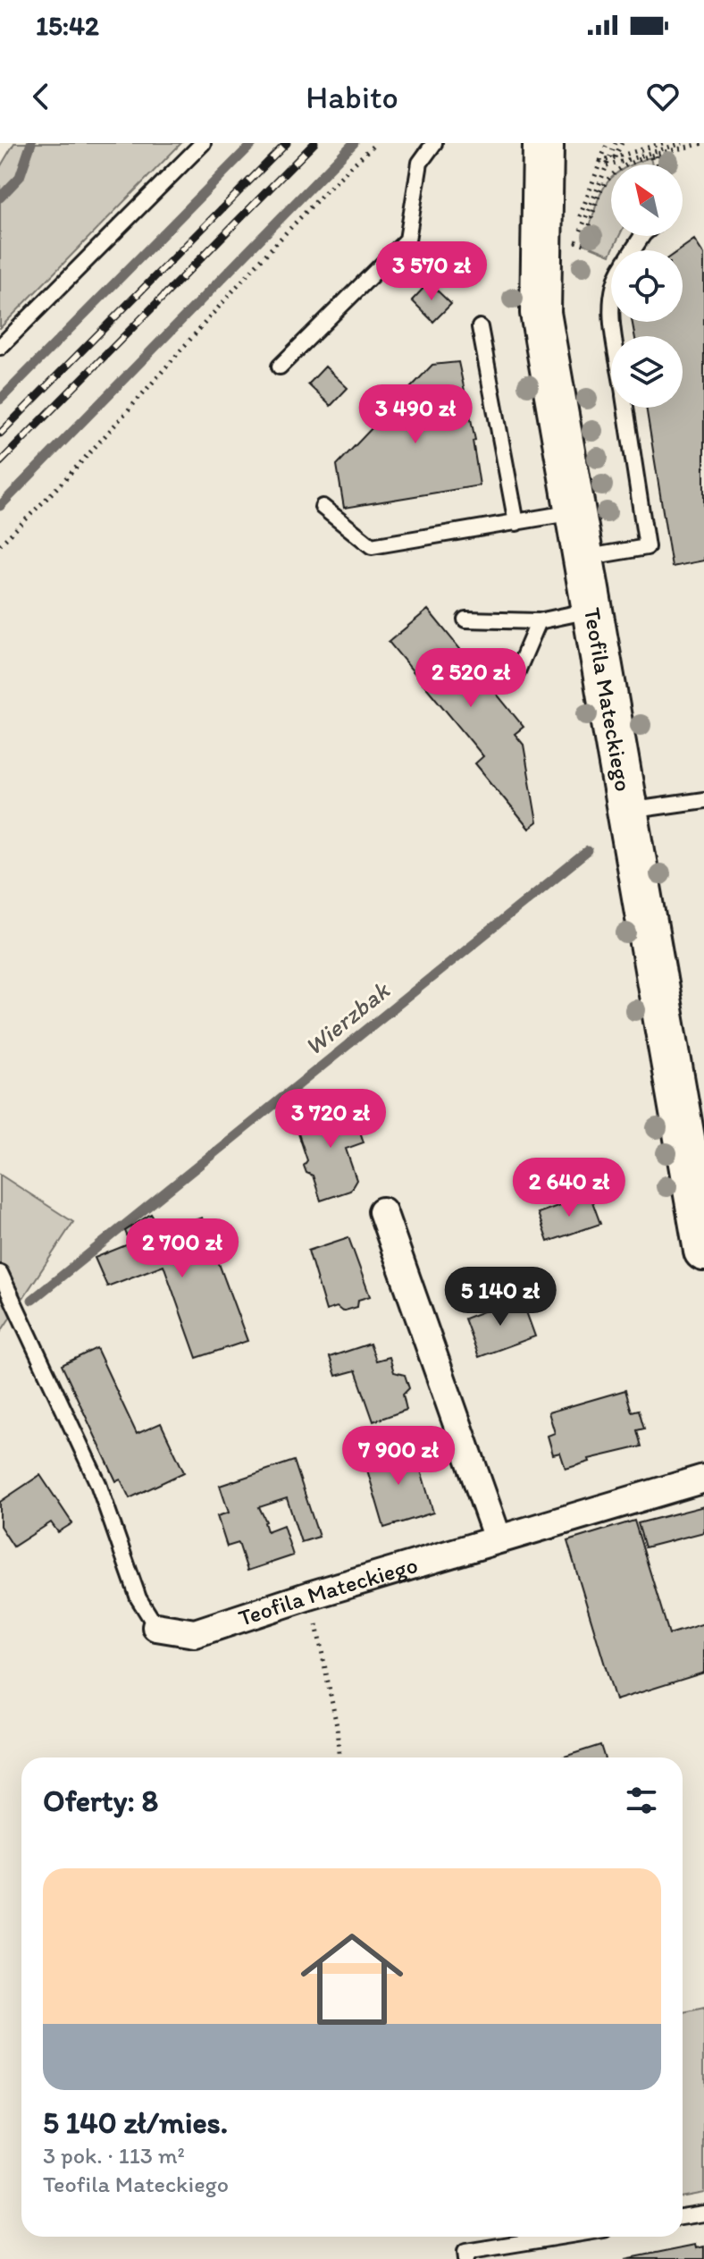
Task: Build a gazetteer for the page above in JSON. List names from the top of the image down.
{
  "streets": {
    "street": ["Teofila Mateckiego"]
  },
  "water": ["Wierzbak"],
  "north": "top left",
  "page": {
    "status": "15:42",
    "header": "Habito",
    "price": [
      "3 570 zł",
      "3 490 zł",
      "2 520 zł",
      "3 720 zł",
      "2 640 zł",
      "2 700 zł",
      "5 140 zł",
      "7 900 zł"
    ],
    "heading": "Oferty: 8",
    "list": [
      {
        "name": "5 140 zł/mies.",
        "note": "3 pok. · 113 m² · Teofila Mateckiego"
      }
    ]
  }
}
